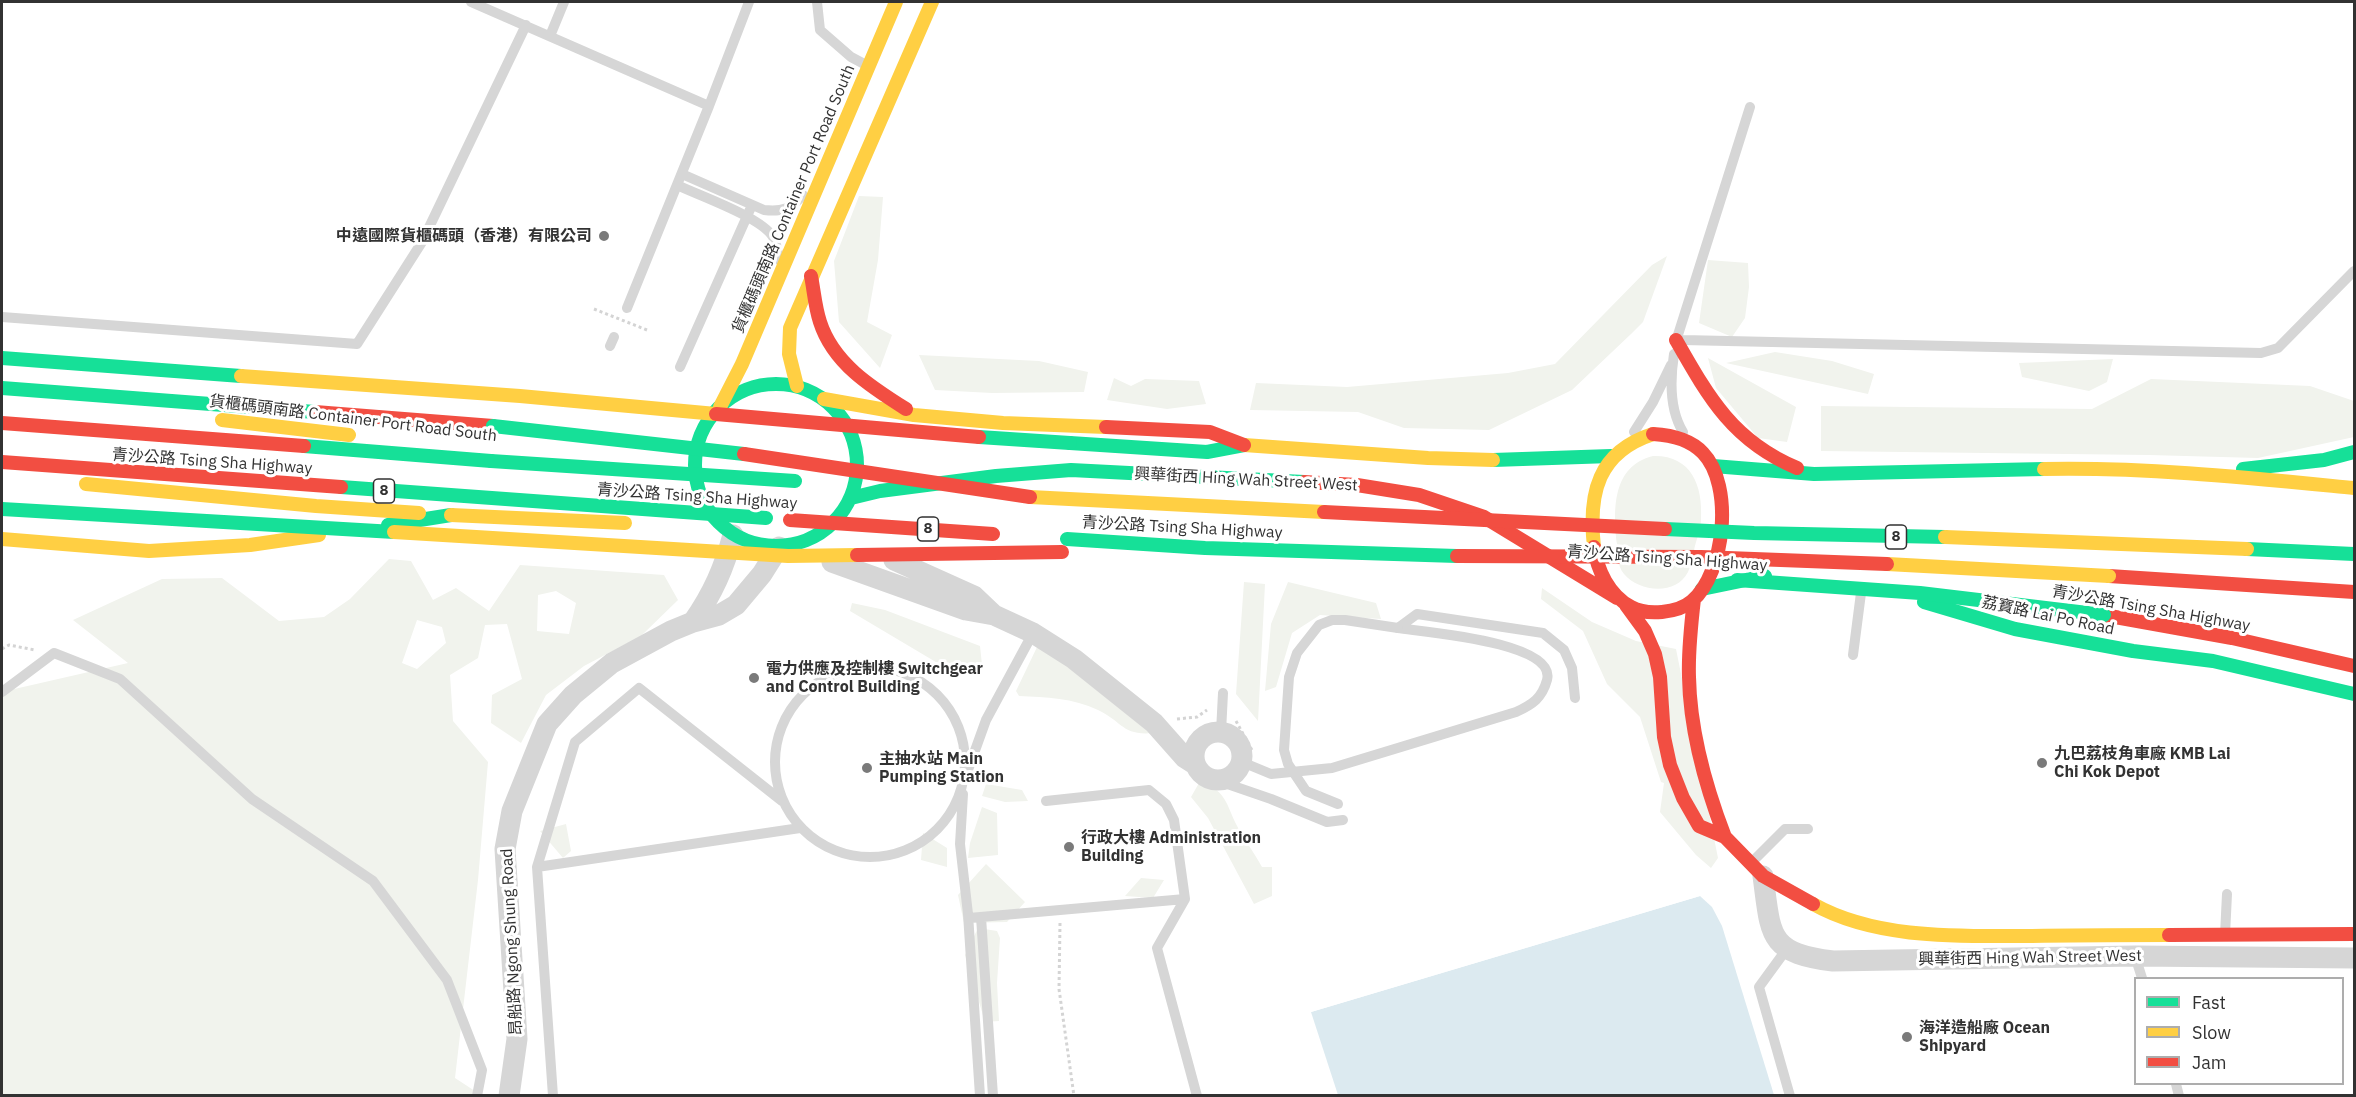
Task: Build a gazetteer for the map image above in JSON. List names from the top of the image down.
{
  "streets": {
    "main road": [
      "貨櫃碼頭南路 Container Port Road South",
      "青沙公路 Tsing Sha Highway",
      "興華街西 Hing Wah Street West",
      "8",
      "荔寶路 Lai Po Road"
    ],
    "street": ["昂船路 Ngong Shung Road"]
  },
  "crossings": [
    ["貨櫃碼頭南路 Container Port Road South", "興華街西 Hing Wah Street West"],
    ["貨櫃碼頭南路 Container Port Road South", "昂船路 Ngong Shung Road"],
    ["青沙公路 Tsing Sha Highway", "興華街西 Hing Wah Street West"],
    ["青沙公路 Tsing Sha Highway", "荔寶路 Lai Po Road"],
    ["興華街西 Hing Wah Street West", "荔寶路 Lai Po Road"],
    ["興華街西 Hing Wah Street West", "昂船路 Ngong Shung Road"]
  ],
  "places": [
    "中遠國際貨櫃碼頭（香港）有限公司",
    "電力供應及控制樓 Switchgear and Control Building",
    "九巴荔枝角車廠 KMB Lai Chi Kok Depot",
    "主抽水站 Main Pumping Station",
    "行政大樓 Administration Building",
    "海洋造船廠 Ocean Shipyard"
  ],
  "legend": ["Fast", "Slow", "Jam"]
}
